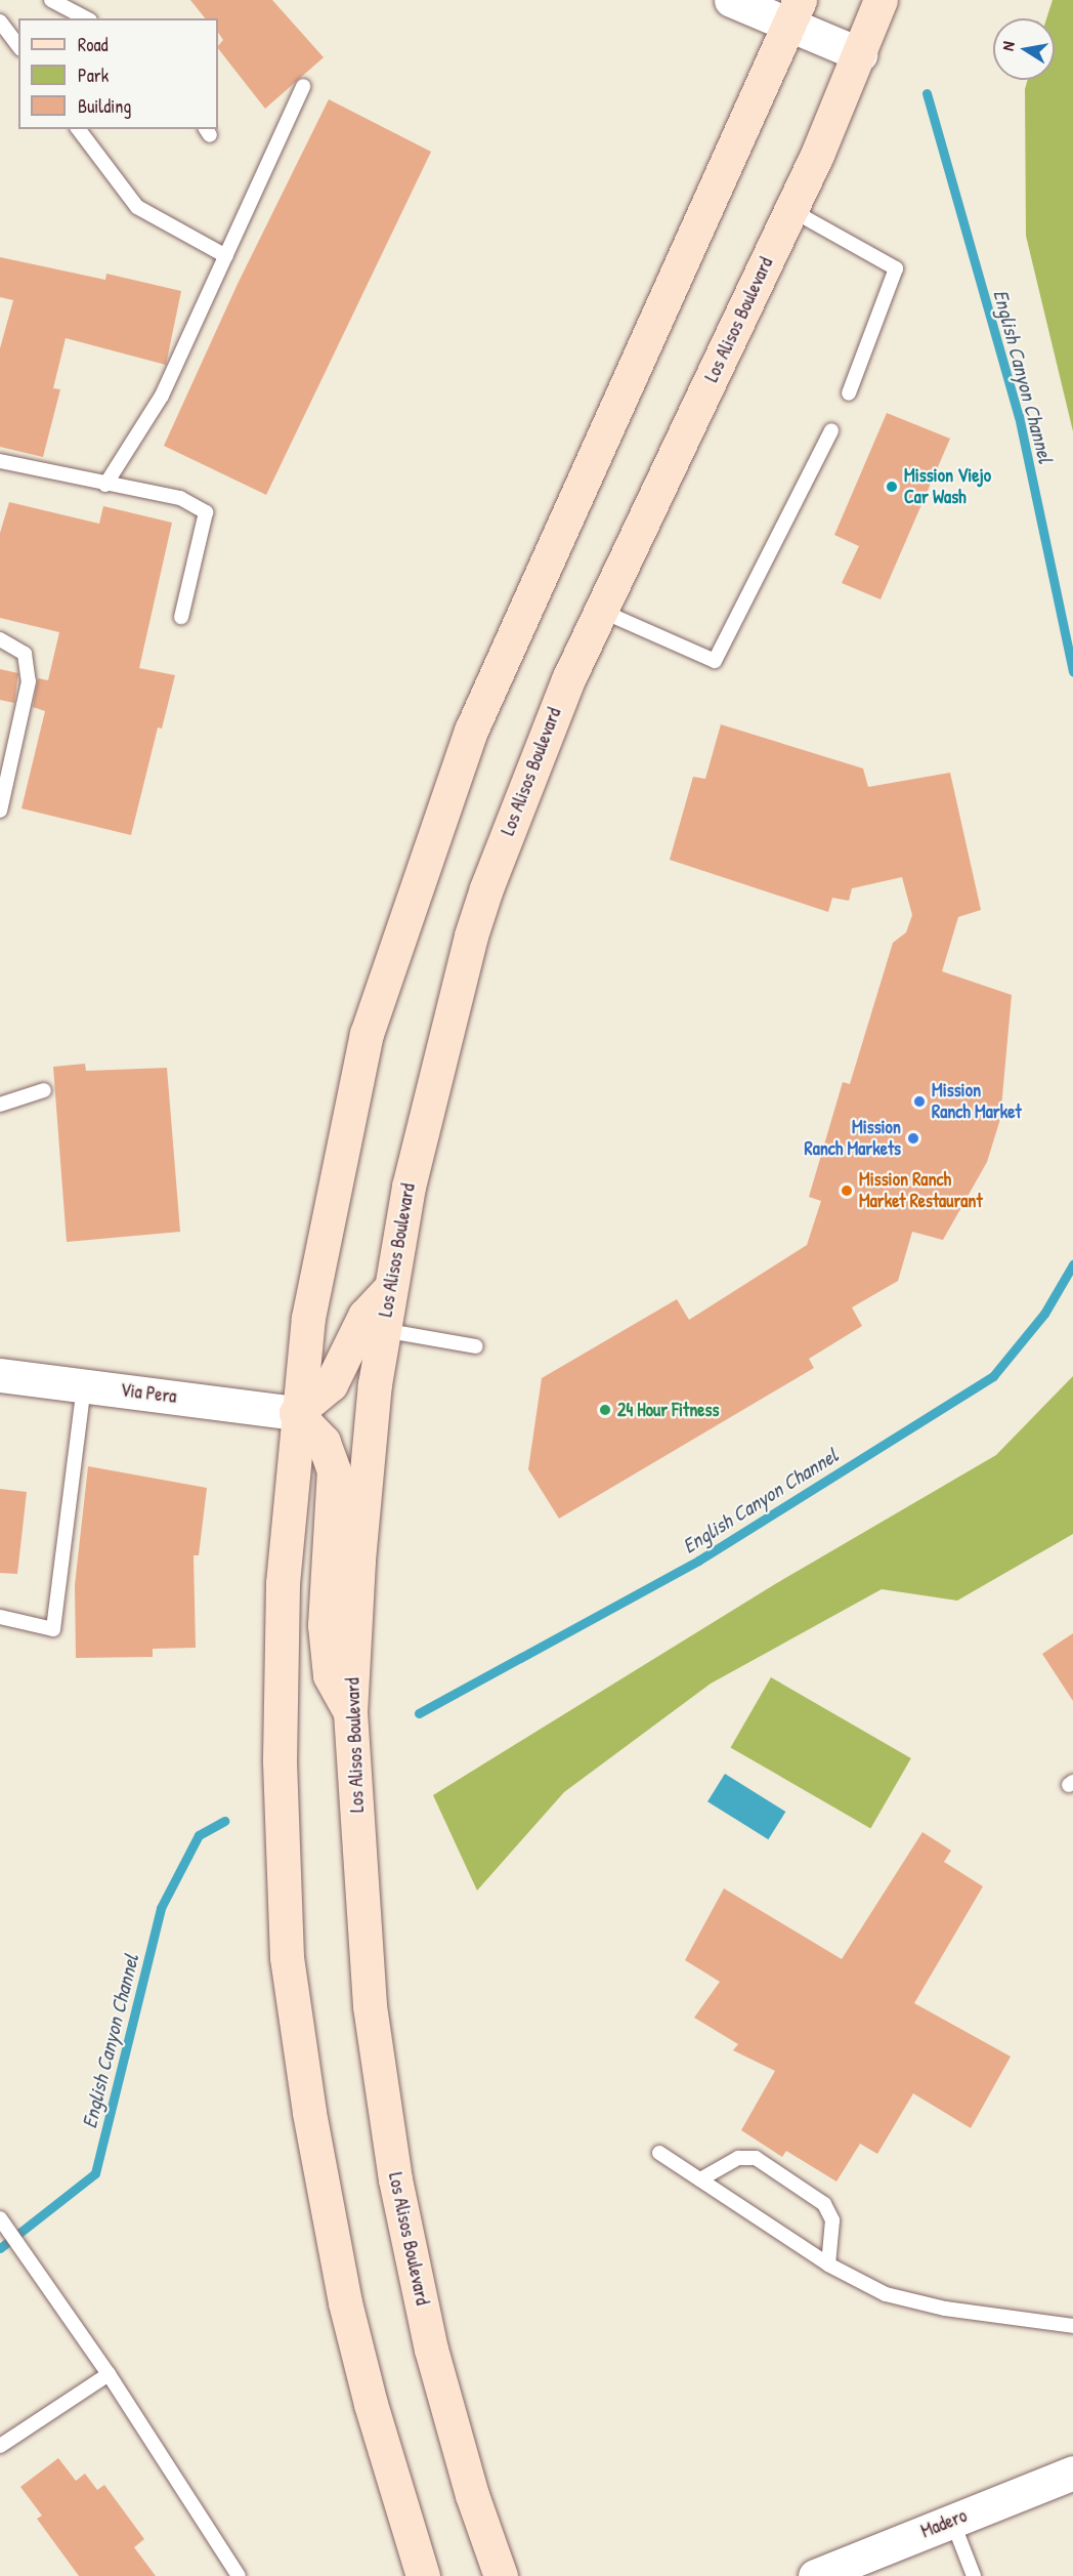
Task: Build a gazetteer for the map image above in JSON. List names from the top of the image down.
{
  "streets": {
    "main road": ["Los Alisos Boulevard"],
    "street": ["Via Pera", "Madero"]
  },
  "water": ["English Canyon Channel"],
  "places": [
    "Mission Viejo Car Wash",
    "Mission Ranch Market",
    "Mission Ranch Markets",
    "Mission Ranch Market Restaurant",
    "24 Hour Fitness"
  ],
  "legend": ["Road", "Park", "Building"],
  "north": "left"
}
